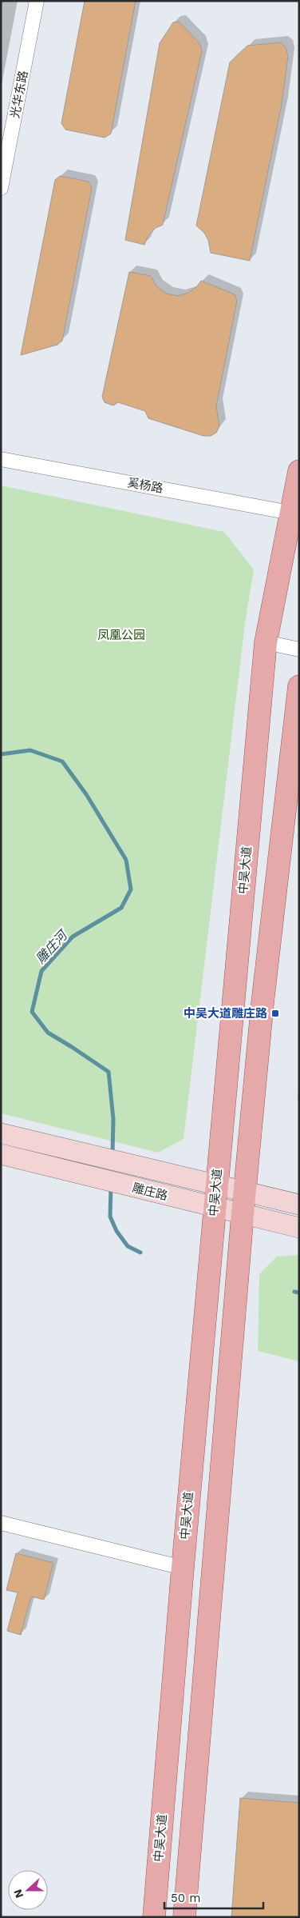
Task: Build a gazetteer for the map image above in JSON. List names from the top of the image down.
{
  "streets": {
    "main road": ["中吴大道", "雕庄路"],
    "street": ["光华东路", "奚杨路"]
  },
  "crossings": [
    ["奚杨路", "中吴大道"],
    ["中吴大道", "雕庄路"]
  ],
  "water": ["雕庄河"],
  "parks": ["凤凰公园"],
  "places": {
    "transit": ["中吴大道雕庄路"]
  },
  "scale_bar": "50 m",
  "north": "left"
}
